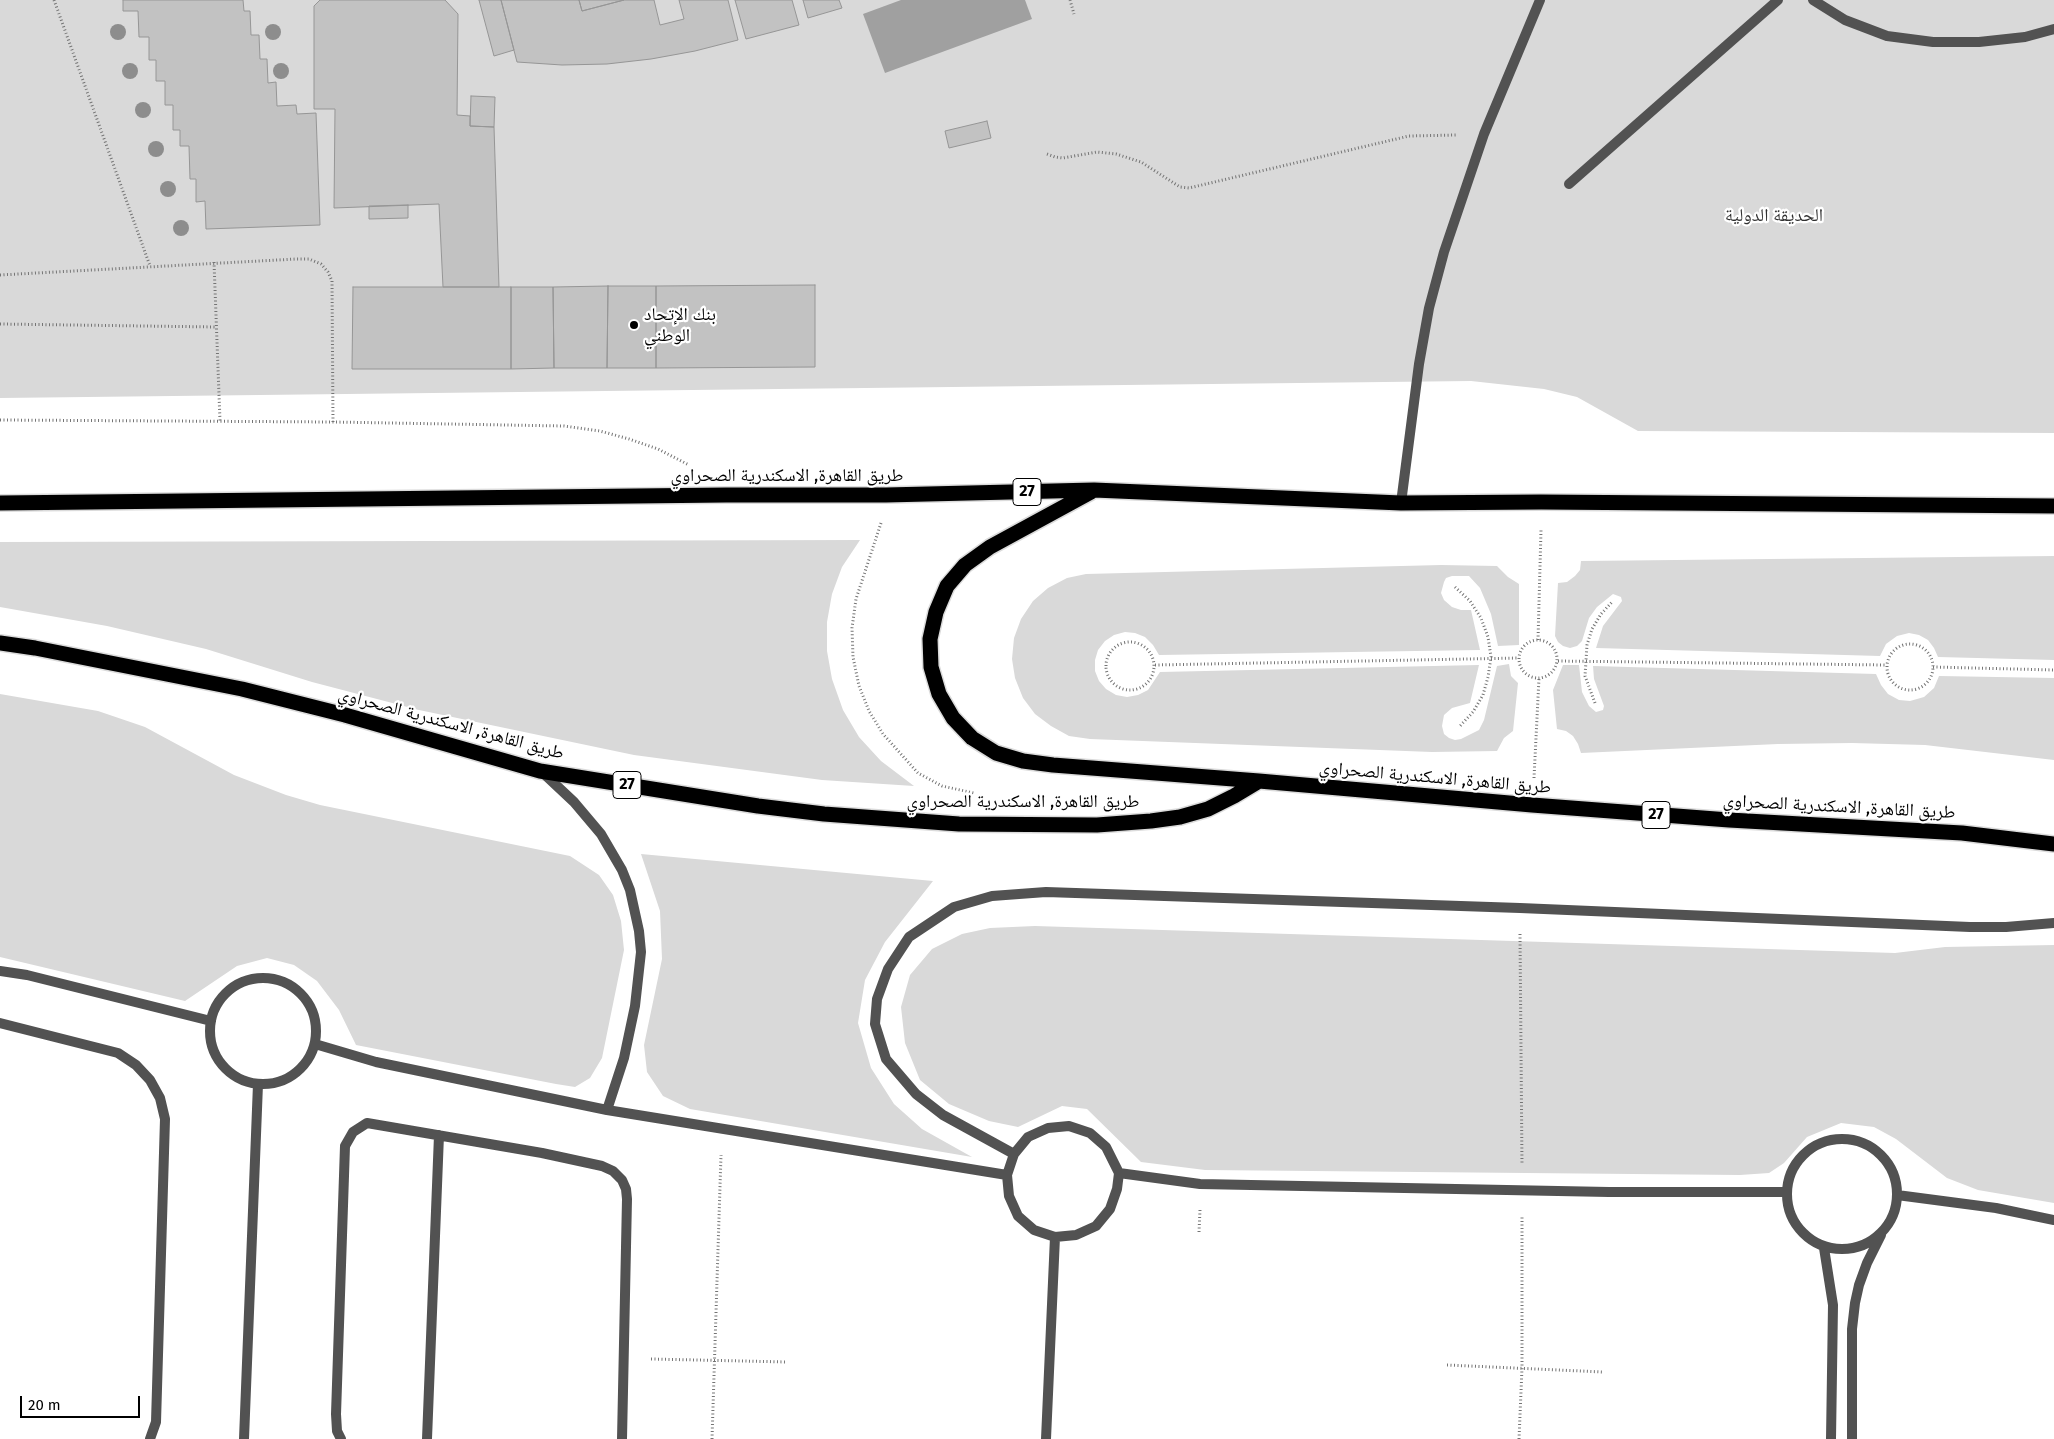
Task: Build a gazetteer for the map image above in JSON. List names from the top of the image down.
{
  "streets": {
    "highway": ["طريق القاهرة, الاسكندرية الصحراوي", "27"]
  },
  "crossings": [
    ["طريق القاهرة, الاسكندرية الصحراوي", "27"]
  ],
  "parks": ["الحديقة الدولية"],
  "places": ["بنك الإتحاد الوطني"],
  "scale_bar": "20 m"
}
